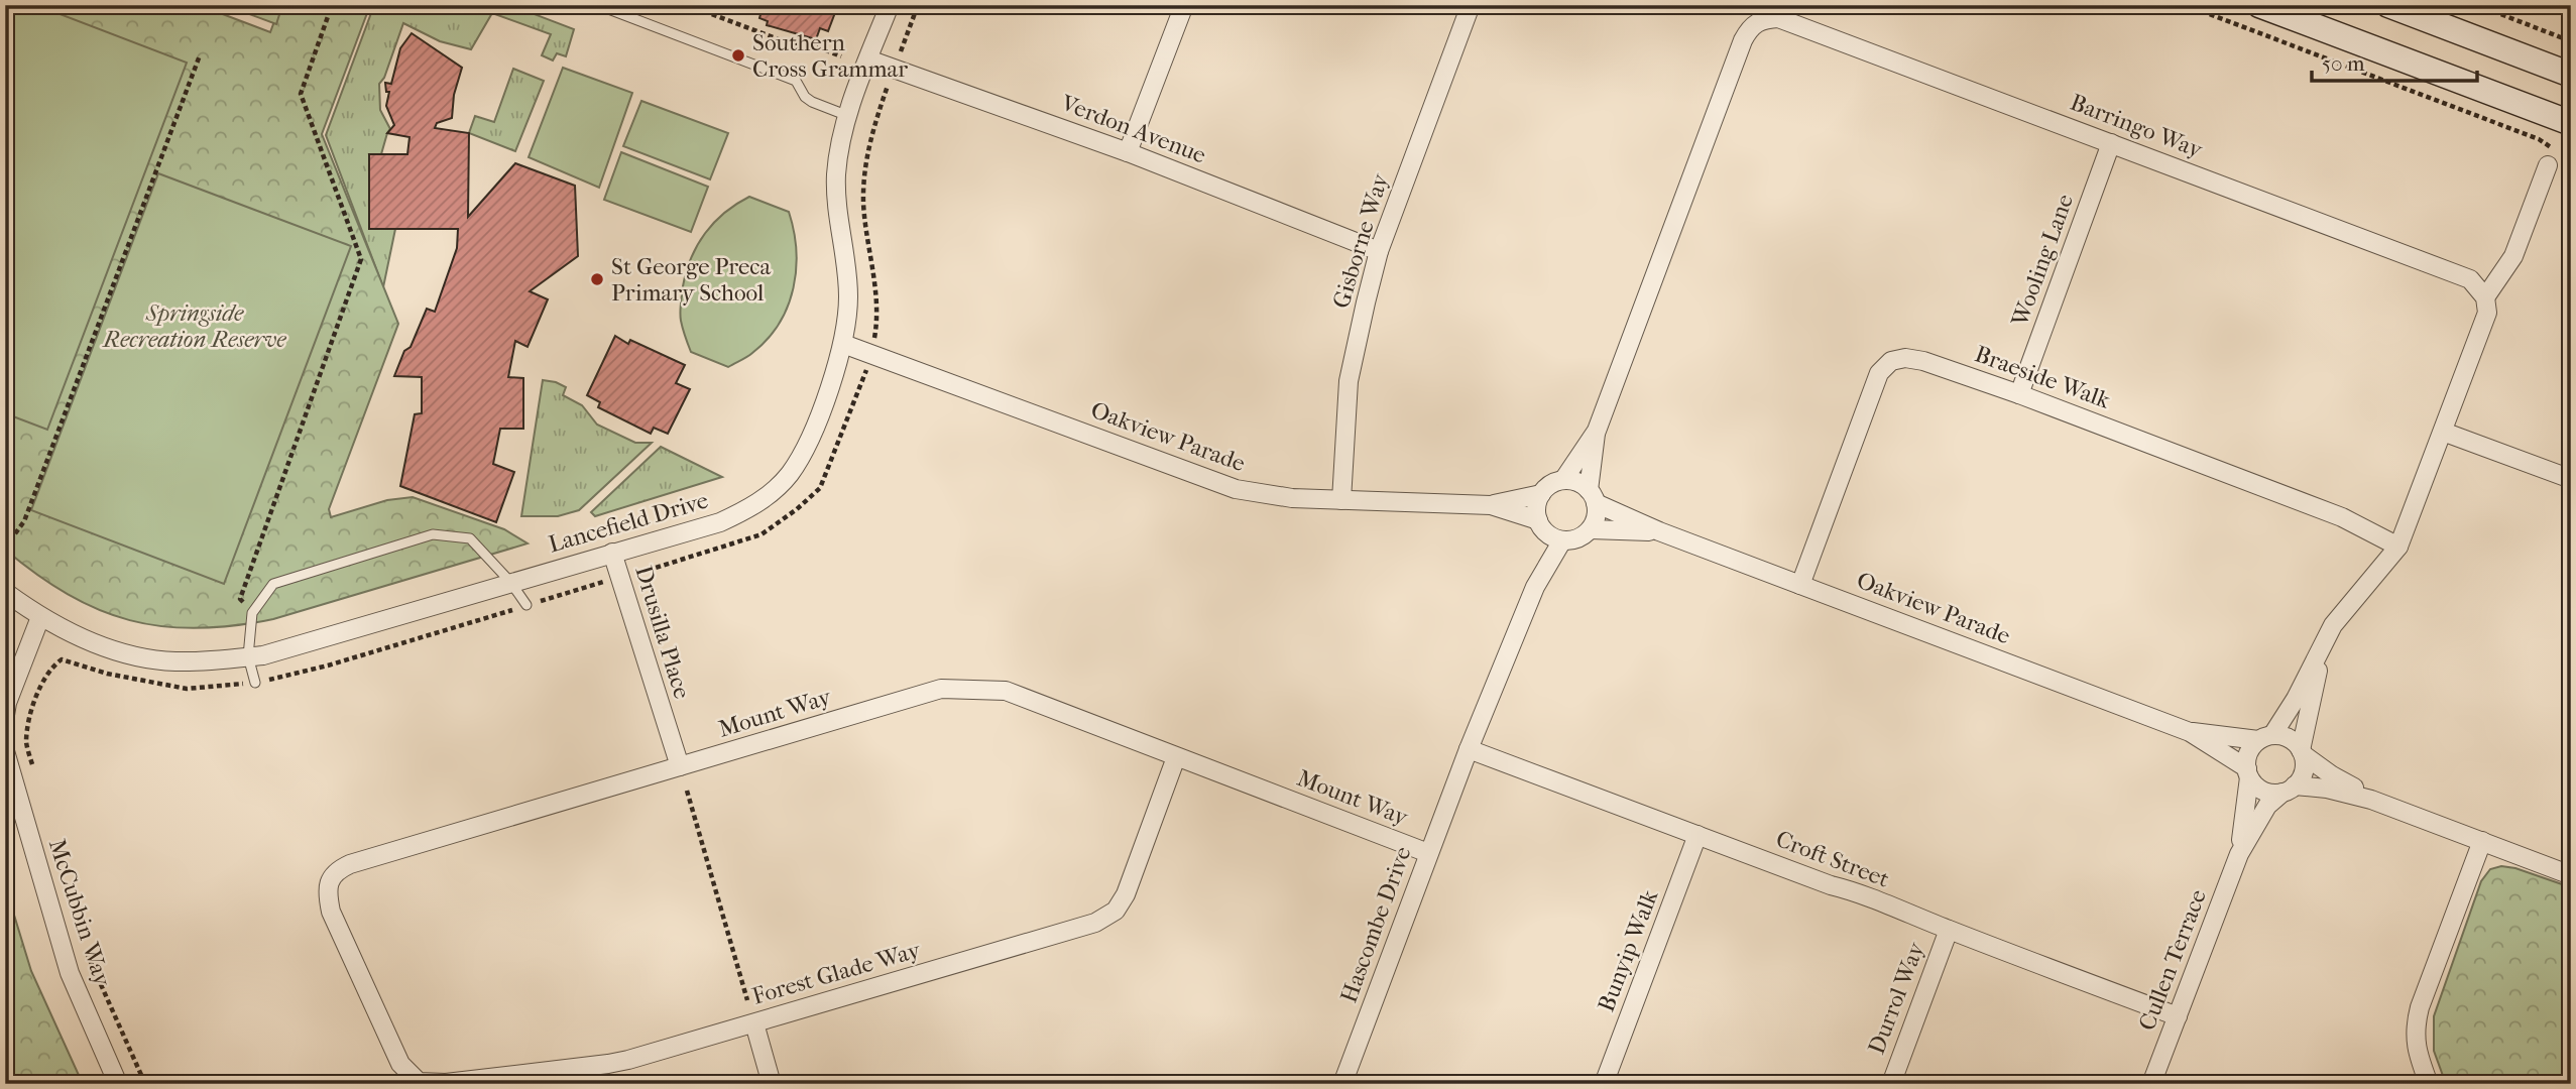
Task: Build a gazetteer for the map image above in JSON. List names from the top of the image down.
{
  "streets": {
    "street": [
      "Barringo Way",
      "Verdon Avenue",
      "Gisborne Way",
      "Wooling Lane",
      "Braeside Walk",
      "Oakview Parade",
      "Lancefield Drive",
      "Drusilla Place",
      "Mount Way",
      "Croft Street",
      "McCubbin Way",
      "Hascombe Drive",
      "Bunyip Walk",
      "Cullen Terrace",
      "Forest Glade Way",
      "Durrol Way"
    ]
  },
  "crossings": [
    ["Barringo Way", "Wooling Lane"],
    ["Barringo Way", "Oakview Parade"],
    ["Barringo Way", "Hascombe Drive"],
    ["Verdon Avenue", "Gisborne Way"],
    ["Verdon Avenue", "Lancefield Drive"],
    ["Gisborne Way", "Oakview Parade"],
    ["Wooling Lane", "Braeside Walk"],
    ["Braeside Walk", "Oakview Parade"],
    ["Oakview Parade", "Lancefield Drive"],
    ["Oakview Parade", "Hascombe Drive"],
    ["Oakview Parade", "Cullen Terrace"],
    ["Lancefield Drive", "Drusilla Place"],
    ["Drusilla Place", "Mount Way"],
    ["Mount Way", "Hascombe Drive"],
    ["Mount Way", "Forest Glade Way"],
    ["Croft Street", "Hascombe Drive"],
    ["Croft Street", "Bunyip Walk"],
    ["Croft Street", "Cullen Terrace"],
    ["Croft Street", "Durrol Way"]
  ],
  "parks": ["Springside Recreation Reserve"],
  "places": ["Southern Cross Grammar", "St George Preca Primary School"],
  "scale_bar": "50 m"
}
